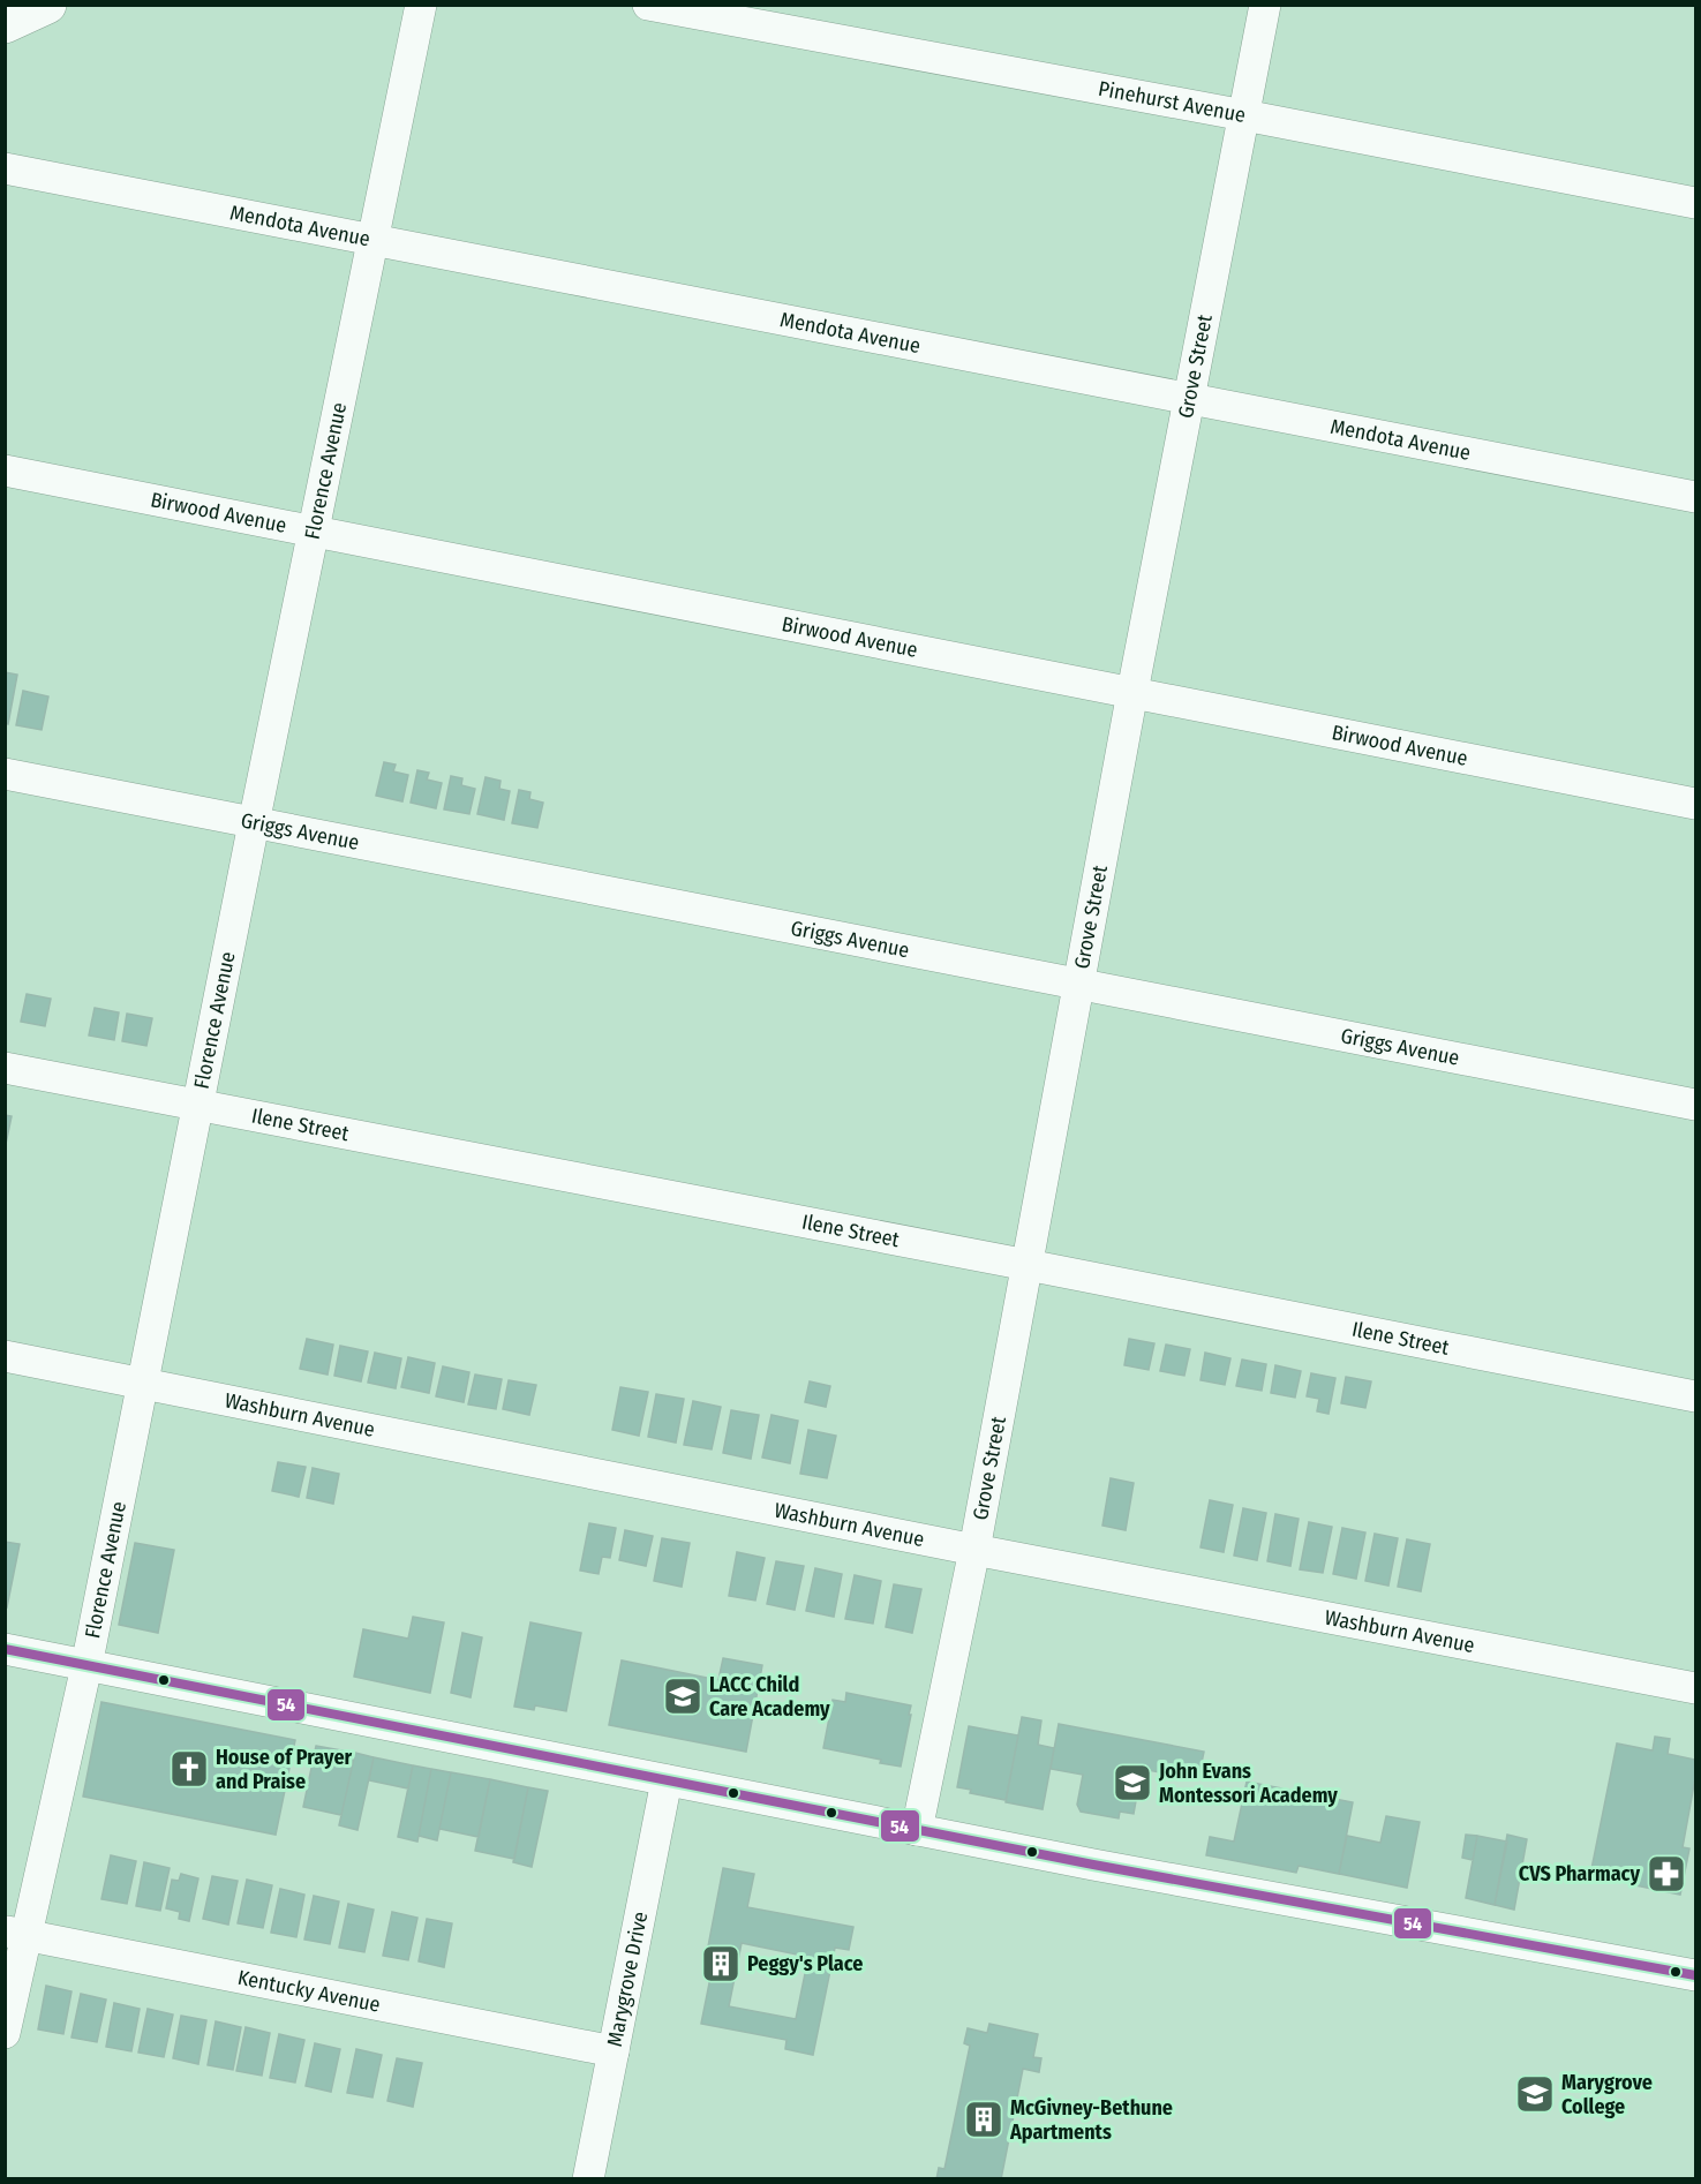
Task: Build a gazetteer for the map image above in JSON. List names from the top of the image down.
{
  "streets": {
    "street": [
      "Pinehurst Avenue",
      "Mendota Avenue",
      "Grove Street",
      "Florence Avenue",
      "Birwood Avenue",
      "Griggs Avenue",
      "Ilene Street",
      "Washburn Avenue",
      "Marygrove Drive",
      "Kentucky Avenue"
    ]
  },
  "crossings": [
    ["Pinehurst Avenue", "Grove Street"],
    ["Mendota Avenue", "Grove Street"],
    ["Mendota Avenue", "Florence Avenue"],
    ["Grove Street", "Birwood Avenue"],
    ["Grove Street", "Griggs Avenue"],
    ["Grove Street", "Ilene Street"],
    ["Grove Street", "Washburn Avenue"],
    ["Florence Avenue", "Birwood Avenue"],
    ["Florence Avenue", "Griggs Avenue"],
    ["Florence Avenue", "Ilene Street"],
    ["Florence Avenue", "Washburn Avenue"],
    ["Florence Avenue", "Kentucky Avenue"],
    ["Marygrove Drive", "Kentucky Avenue"]
  ],
  "places": {
    "school or university": ["LACC Child Care Academy", "John Evans Montessori Academy", "Marygrove College"],
    "church": ["House of Prayer and Praise"],
    "pharmacy": ["CVS Pharmacy"],
    "building": ["Peggy's Place", "McGivney-Bethune Apartments"]
  },
  "lines": ["transit line 54"]
}
